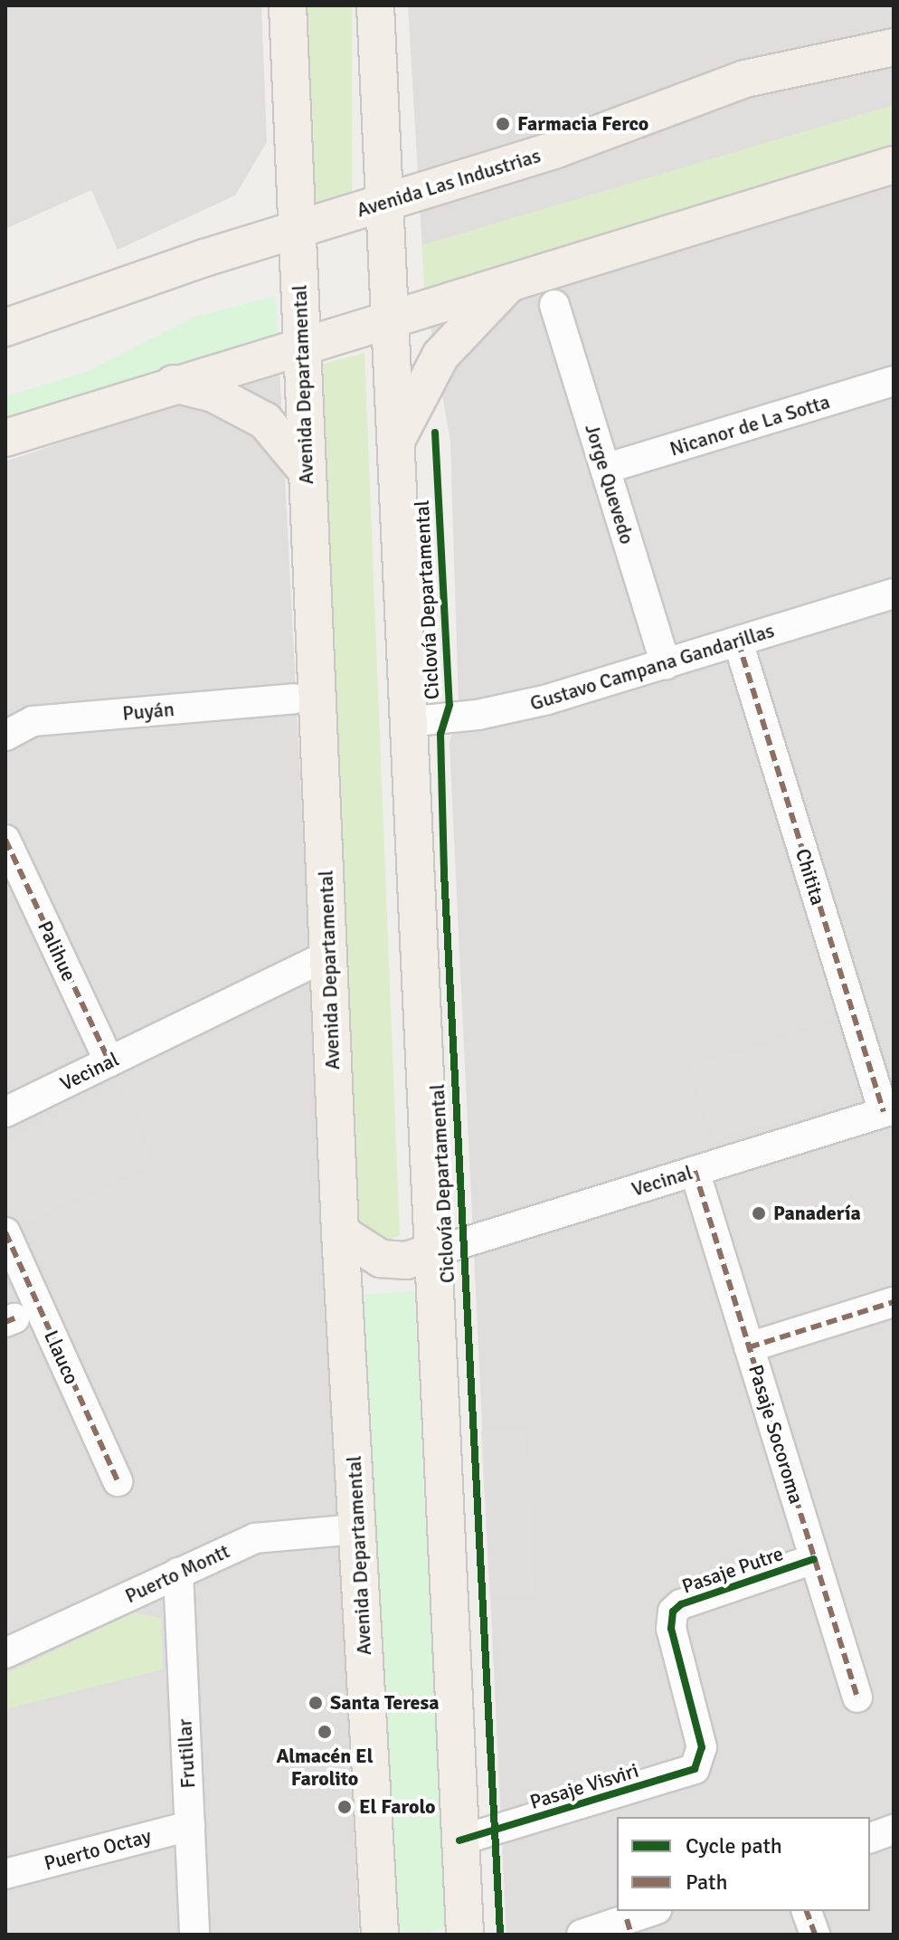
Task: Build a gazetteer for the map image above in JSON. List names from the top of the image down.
{
  "streets": {
    "main road": ["Avenida Las Industrias", "Avenida Departamental"],
    "street": [
      "Nicanor de La Sotta",
      "Jorge Quevedo",
      "Gustavo Campana Gandarillas",
      "Puyán",
      "Chitita",
      "Palihue",
      "Vecinal",
      "Llauco",
      "Pasaje Socoroma",
      "Pasaje Putre",
      "Puerto Montt",
      "Frutillar",
      "Pasaje Visviri",
      "Puerto Octay"
    ],
    "cycle path": ["Ciclovía Departamental"]
  },
  "crossings": [
    ["Avenida Las Industrias", "Avenida Departamental"],
    ["Avenida Departamental", "Vecinal"],
    ["Avenida Departamental", "Puerto Montt"],
    ["Nicanor de La Sotta", "Jorge Quevedo"],
    ["Jorge Quevedo", "Gustavo Campana Gandarillas"],
    ["Gustavo Campana Gandarillas", "Chitita"],
    ["Chitita", "Vecinal"],
    ["Palihue", "Vecinal"],
    ["Vecinal", "Pasaje Socoroma"],
    ["Pasaje Socoroma", "Pasaje Putre"],
    ["Pasaje Putre", "Pasaje Visviri"],
    ["Puerto Montt", "Frutillar"],
    ["Frutillar", "Puerto Octay"]
  ],
  "places": [
    "Farmacia Ferco",
    "Panadería",
    "Santa Teresa",
    "Almacén El Farolito",
    "El Farolo"
  ],
  "legend": ["Cycle path", "Path"]
}
